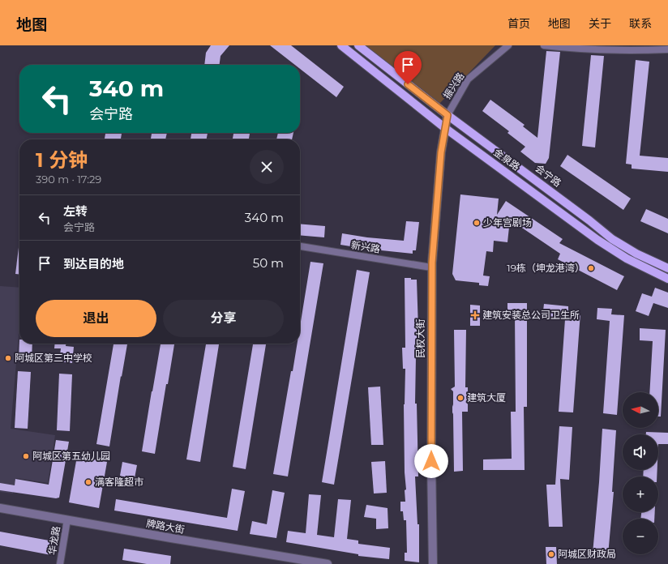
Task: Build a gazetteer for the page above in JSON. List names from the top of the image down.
{
  "streets": {
    "main road": ["金泉路", "会宁路"],
    "street": [
      "振兴路",
      "新兴路",
      "民权大街",
      "牌路大街",
      "华龙路"
    ]
  },
  "crossings": [
    ["振兴路", "会宁路"],
    ["振兴路", "民权大街"],
    ["金泉路", "民权大街"],
    ["会宁路", "民权大街"],
    ["新兴路", "民权大街"],
    ["牌路大街", "华龙路"]
  ],
  "places": {
    "other": [
      "少年宫剧场",
      "19栋（坤龙港湾）",
      "阿城区第三中学校",
      "建筑大厦",
      "阿城区第五幼儿园",
      "满客隆超市",
      "阿城区财政局"
    ],
    "health": ["建筑安装总公司卫生所"]
  },
  "north": "left",
  "page": {
    "header": "地图",
    "nav": [
      "首页",
      "地图",
      "关于",
      "联系"
    ],
    "turn": ["340 m", "会宁路"],
    "heading": ["1 分钟", "390 m · 17:29"],
    "list": [
      {
        "name": "左转",
        "note": "会宁路",
        "value": "340 m"
      },
      {
        "name": "到达目的地",
        "value": "50 m"
      }
    ],
    "buttons": ["退出", "分享"],
    "map_buttons": ["+", "−"]
  }
}
